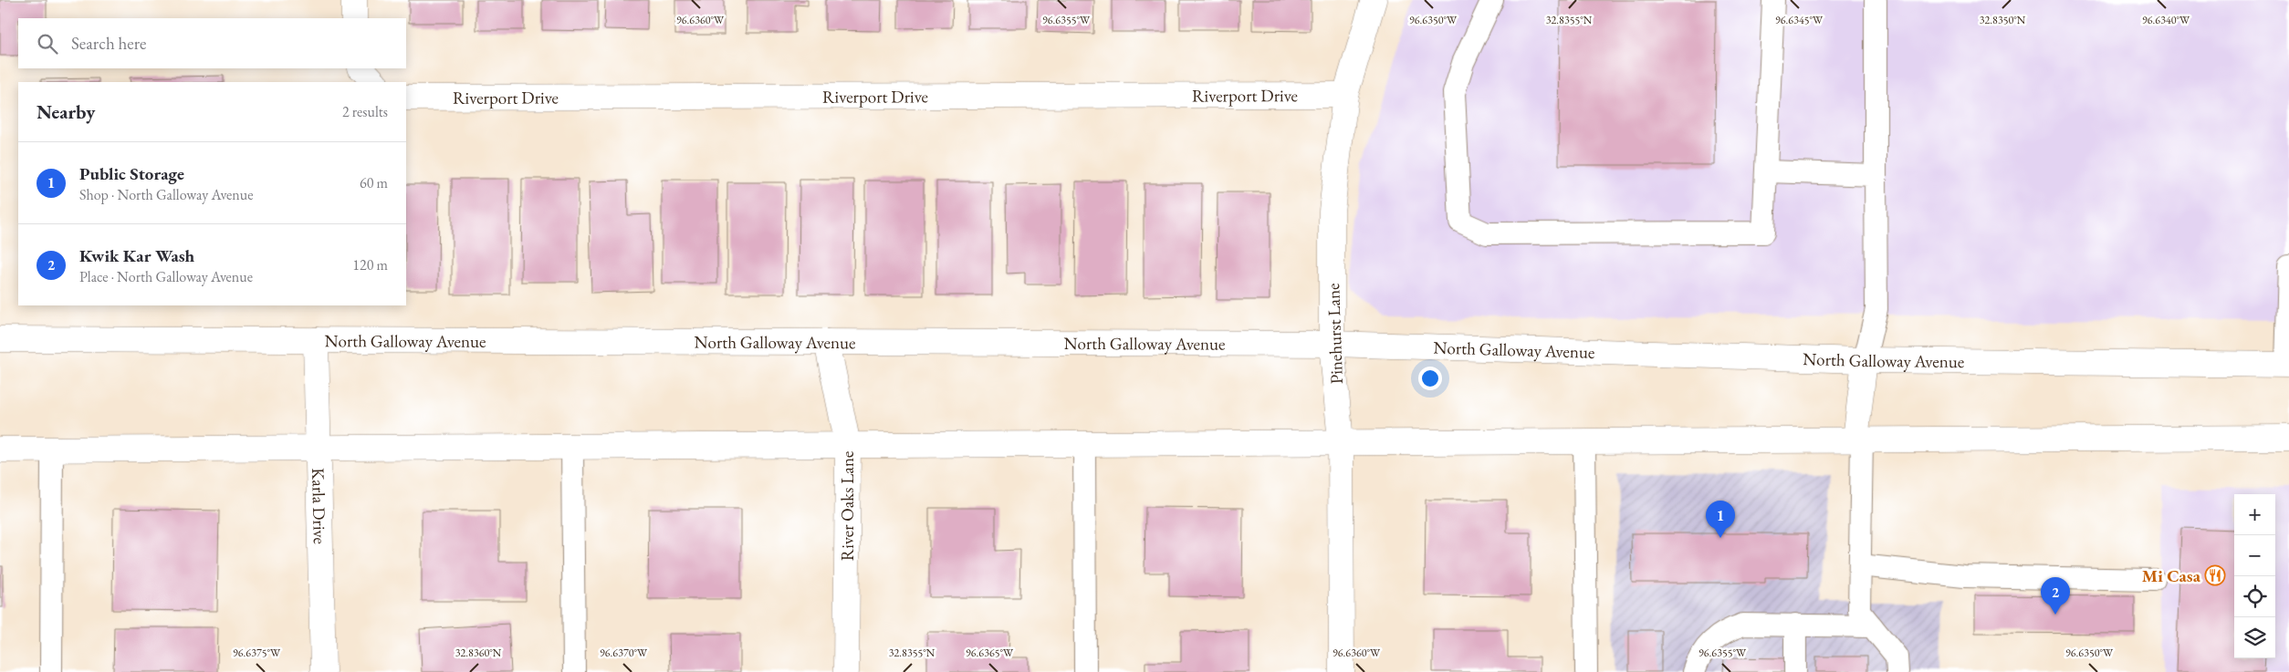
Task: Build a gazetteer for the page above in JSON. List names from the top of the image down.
{
  "streets": {
    "main road": [
      "Riverport Drive",
      "Pinehurst Lane",
      "North Galloway Avenue",
      "Karla Drive",
      "River Oaks Lane"
    ]
  },
  "crossings": [
    ["Riverport Drive", "Pinehurst Lane"],
    ["Pinehurst Lane", "North Galloway Avenue"],
    ["North Galloway Avenue", "Karla Drive"],
    ["North Galloway Avenue", "River Oaks Lane"]
  ],
  "places": {
    "restaurant": ["Mi Casa"]
  },
  "page": {
    "search": "Search here",
    "heading": ["Nearby", "2 results"],
    "list": [
      {
        "mark": "1",
        "name": "Public Storage",
        "note": "Shop · North Galloway Avenue",
        "value": "60 m"
      },
      {
        "mark": "2",
        "name": "Kwik Kar Wash",
        "note": "Place · North Galloway Avenue",
        "value": "120 m"
      }
    ],
    "map_buttons": ["+", "−"],
    "pins": ["1", "2"]
  },
  "coordinates": [
    "96.6350°W",
    "96.6360°W",
    "96.6355°W",
    "96.6345°W",
    "32.8350°N",
    "96.6340°W",
    "32.8355°N",
    "32.8360°N",
    "96.6375°W",
    "96.6370°W",
    "96.6365°W"
  ]
}
